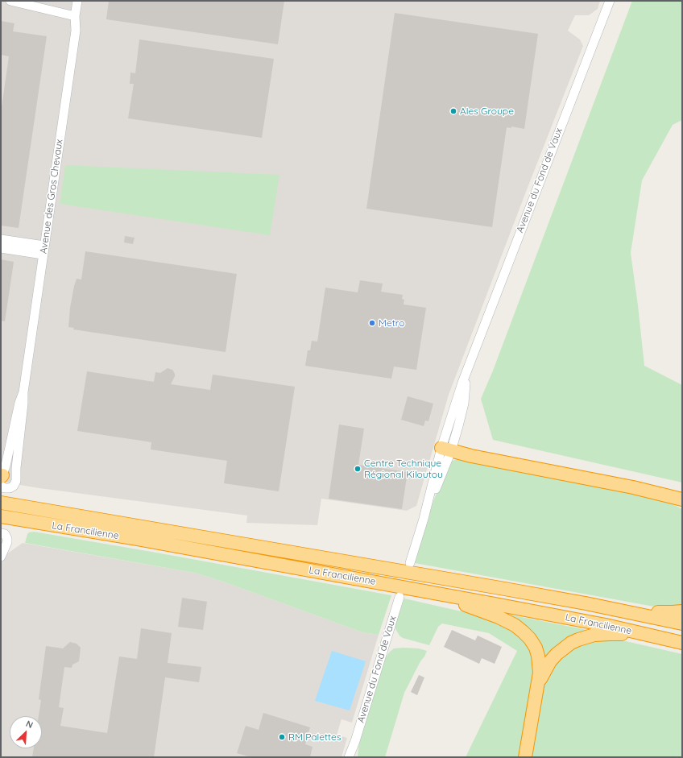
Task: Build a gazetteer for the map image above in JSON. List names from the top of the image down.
{
  "streets": {
    "highway": ["La Francilienne"],
    "street": ["Avenue du Fond de Vaux", "Avenue des Gros Chevaux"]
  },
  "places": [
    "Ales Groupe",
    "Metro",
    "Centre Technique Régional Kiloutou",
    "RM Palettes"
  ],
  "north": "top right"
}
